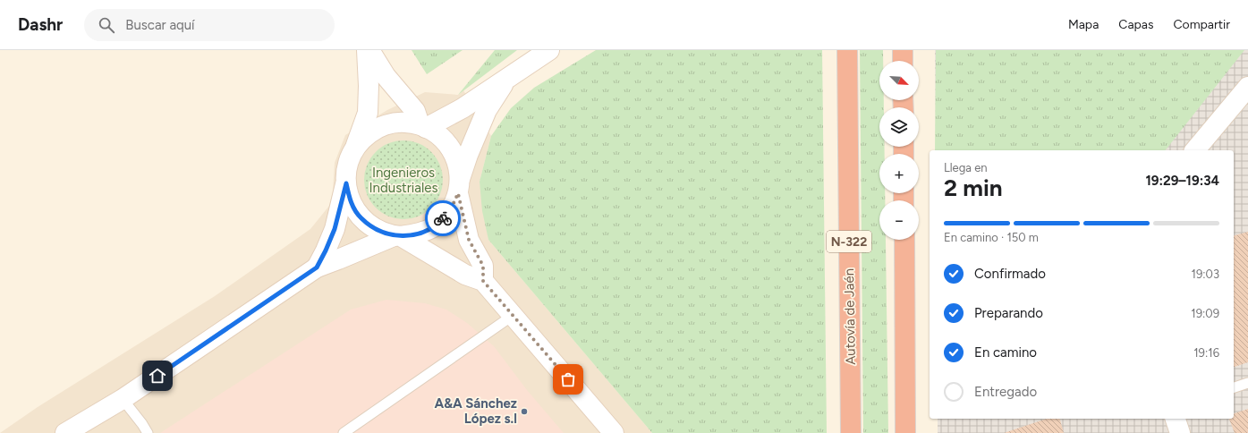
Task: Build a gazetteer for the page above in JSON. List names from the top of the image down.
{
  "streets": {
    "highway": ["N-322", "Autovía de Jaén"]
  },
  "parks": ["Ingenieros Industriales"],
  "places": ["A&A Sánchez López s.l"],
  "north": "bottom right",
  "page": {
    "header": "Dashr",
    "search": "Buscar aquí",
    "nav": ["Mapa", "Capas", "Compartir"],
    "map_buttons": ["+", "−"],
    "heading": ["2 min", "Llega en", "19:29–19:34"],
    "bar": "En camino · 150 m",
    "list": [
      ["Confirmado", "19:03"],
      ["Preparando", "19:09"],
      ["En camino", "19:16"],
      "Entregado"
    ]
  }
}
